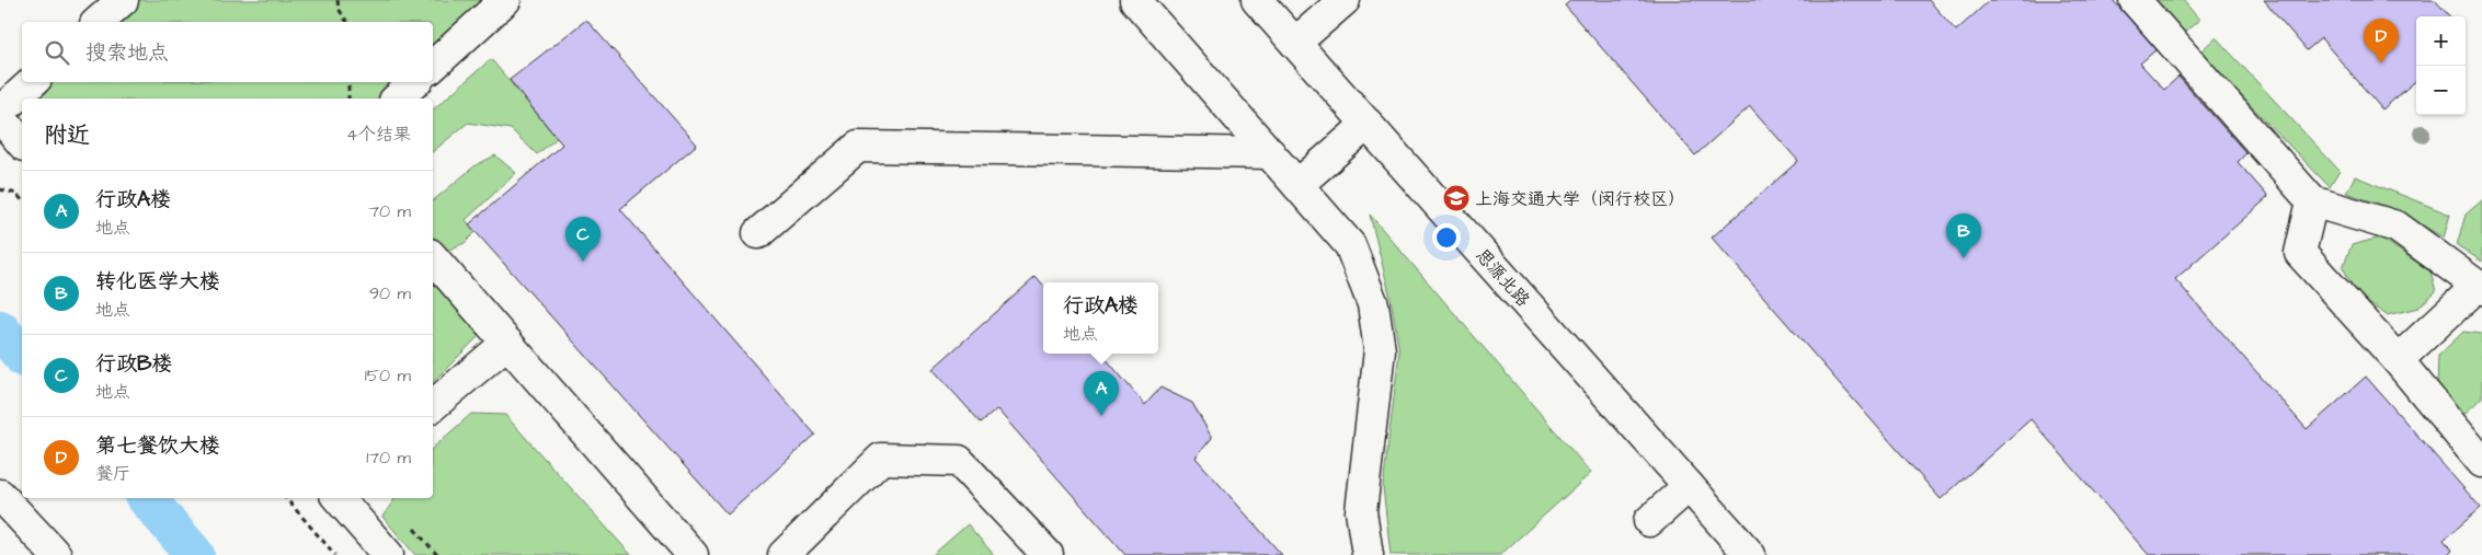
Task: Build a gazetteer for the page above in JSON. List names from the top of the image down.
{
  "streets": {
    "lane": ["思源北路"]
  },
  "places": {
    "school or university": ["上海交通大学（闵行校区）"]
  },
  "page": {
    "map_buttons": ["+", "−"],
    "pins": [
      "D",
      "B",
      "C",
      "A"
    ],
    "search": "搜索地点",
    "heading": ["附近", "4个结果"],
    "list": [
      {
        "mark": "A",
        "name": "行政A楼",
        "note": "地点",
        "value": "70 m"
      },
      {
        "mark": "B",
        "name": "转化医学大楼",
        "note": "地点",
        "value": "90 m"
      },
      {
        "mark": "C",
        "name": "行政B楼",
        "note": "地点",
        "value": "150 m"
      },
      {
        "mark": "D",
        "name": "第七餐饮大楼",
        "note": "餐厅",
        "value": "170 m"
      }
    ],
    "popup": ["行政A楼", "地点"]
  }
}
